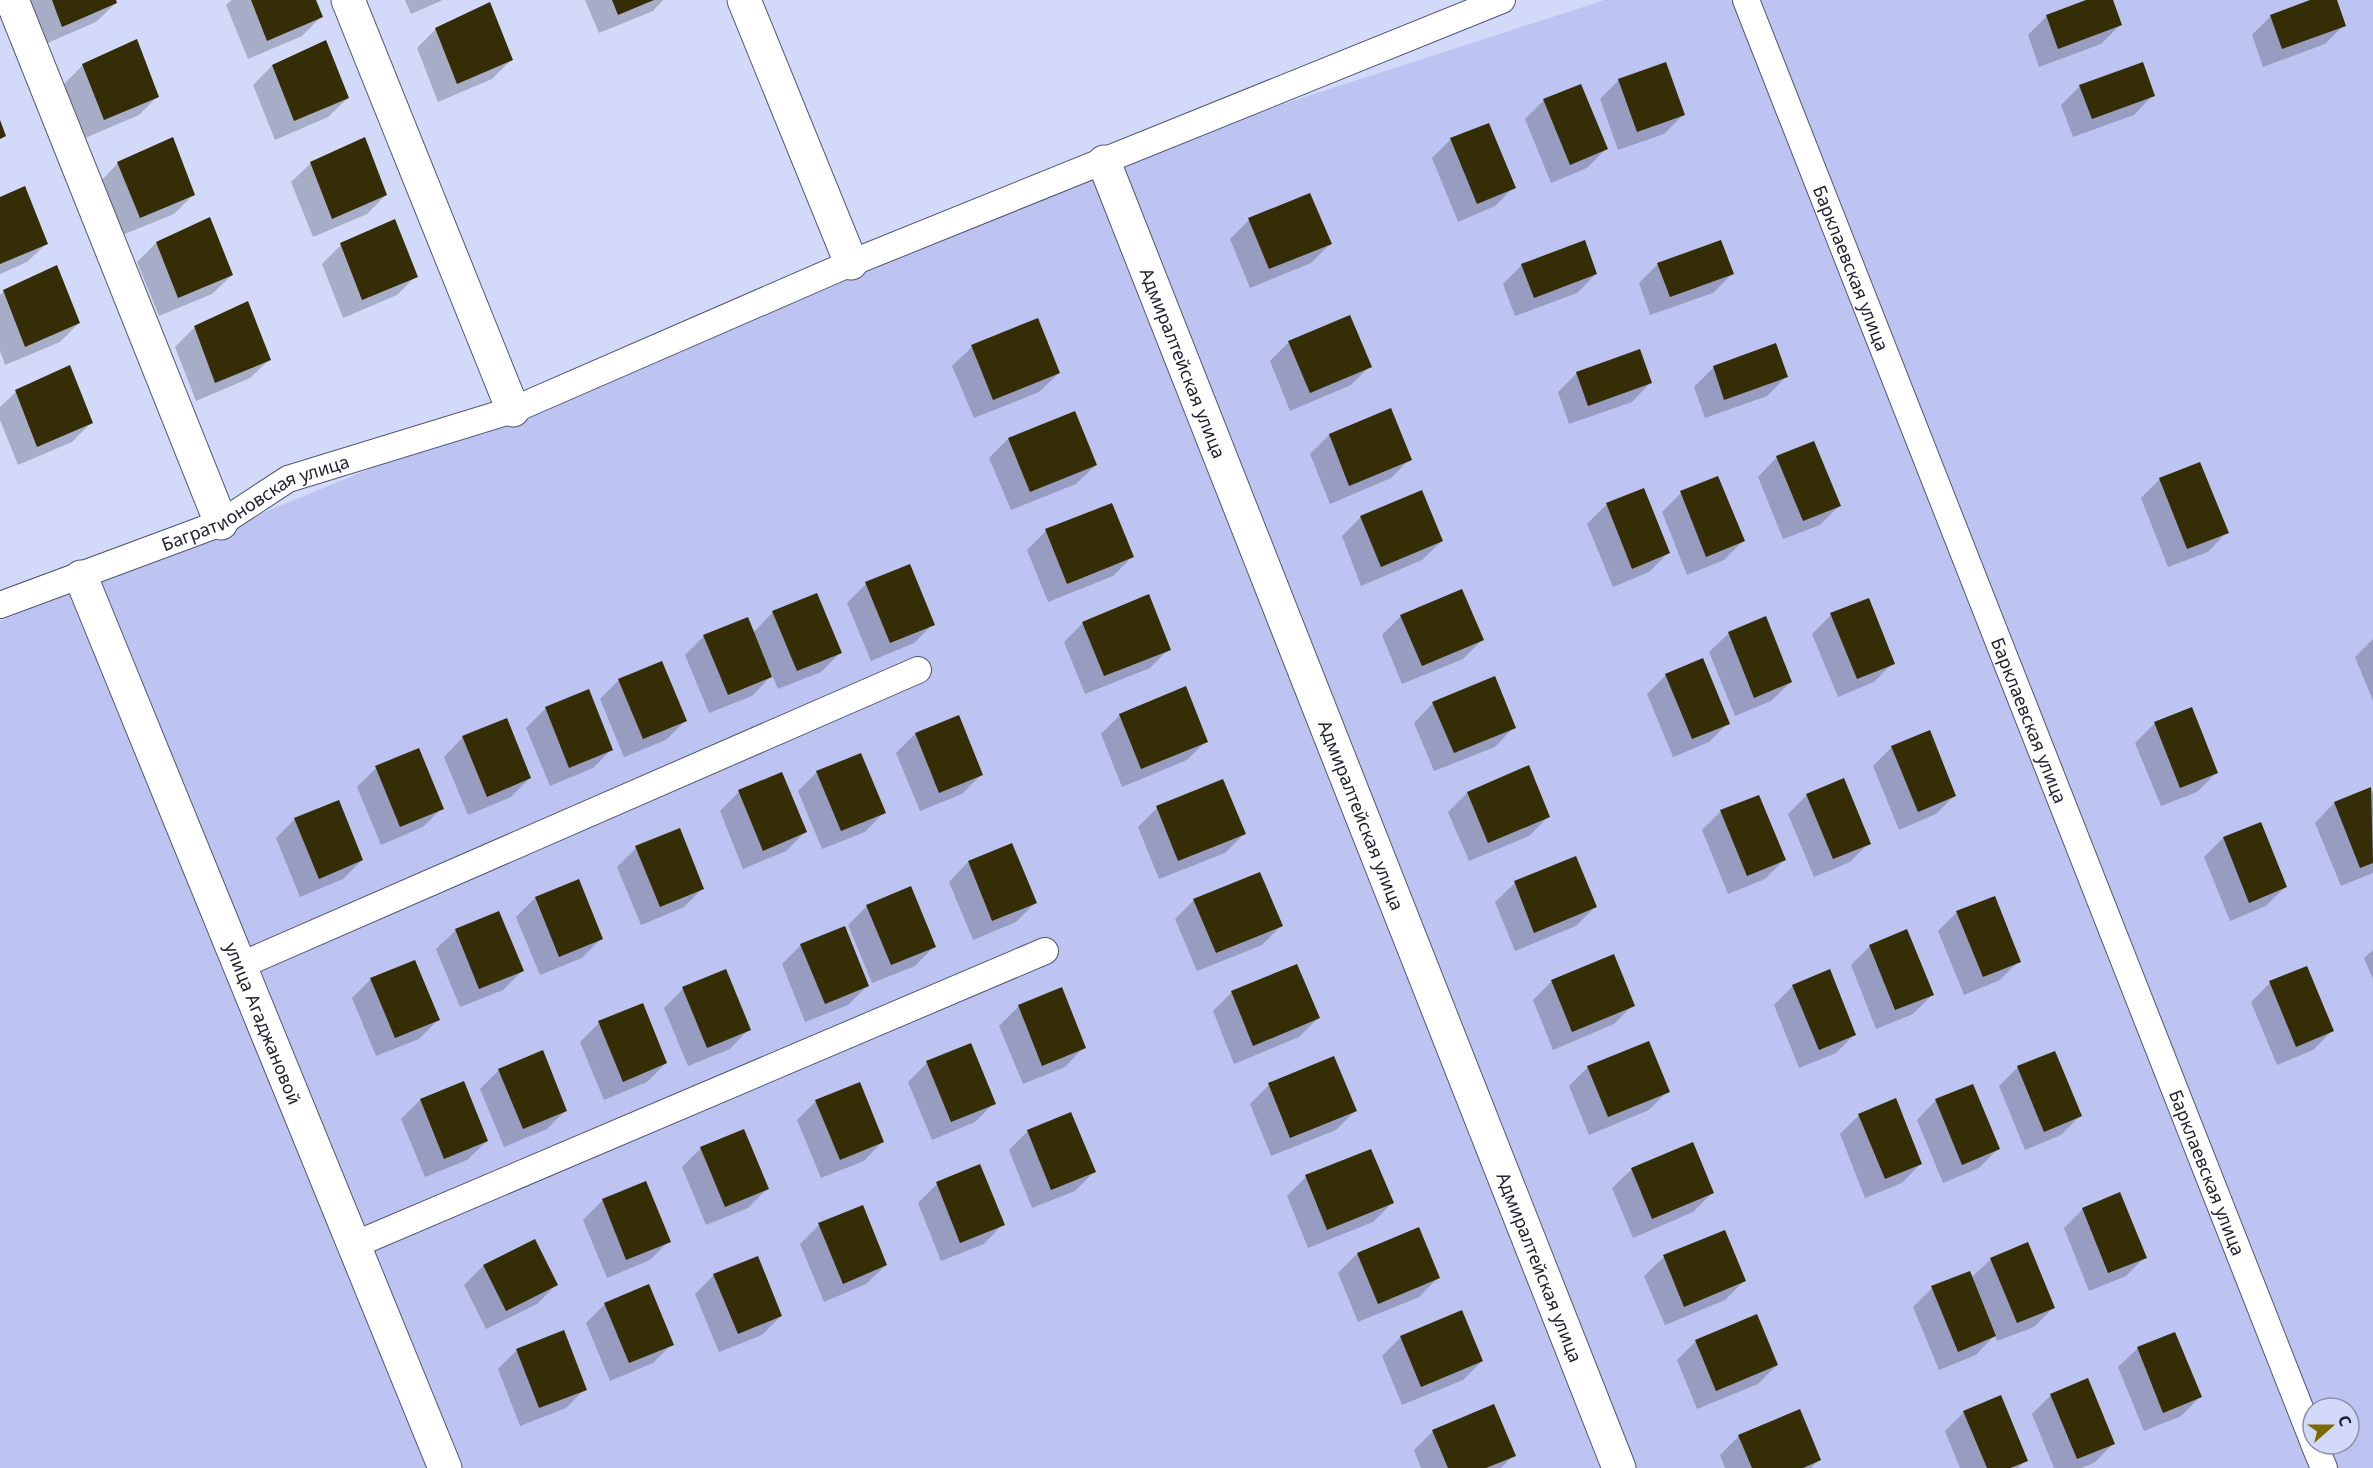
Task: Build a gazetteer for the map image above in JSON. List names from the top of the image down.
{
  "streets": {
    "street": ["Адмиралтейская улица", "улица Агаджановой"],
    "lane": ["Барклаевская улица", "Багратионовская улица"]
  },
  "crossings": [
    ["Адмиралтейская улица", "Багратионовская улица"],
    ["Багратионовская улица", "улица Агаджановой"]
  ],
  "north": "right"
}
